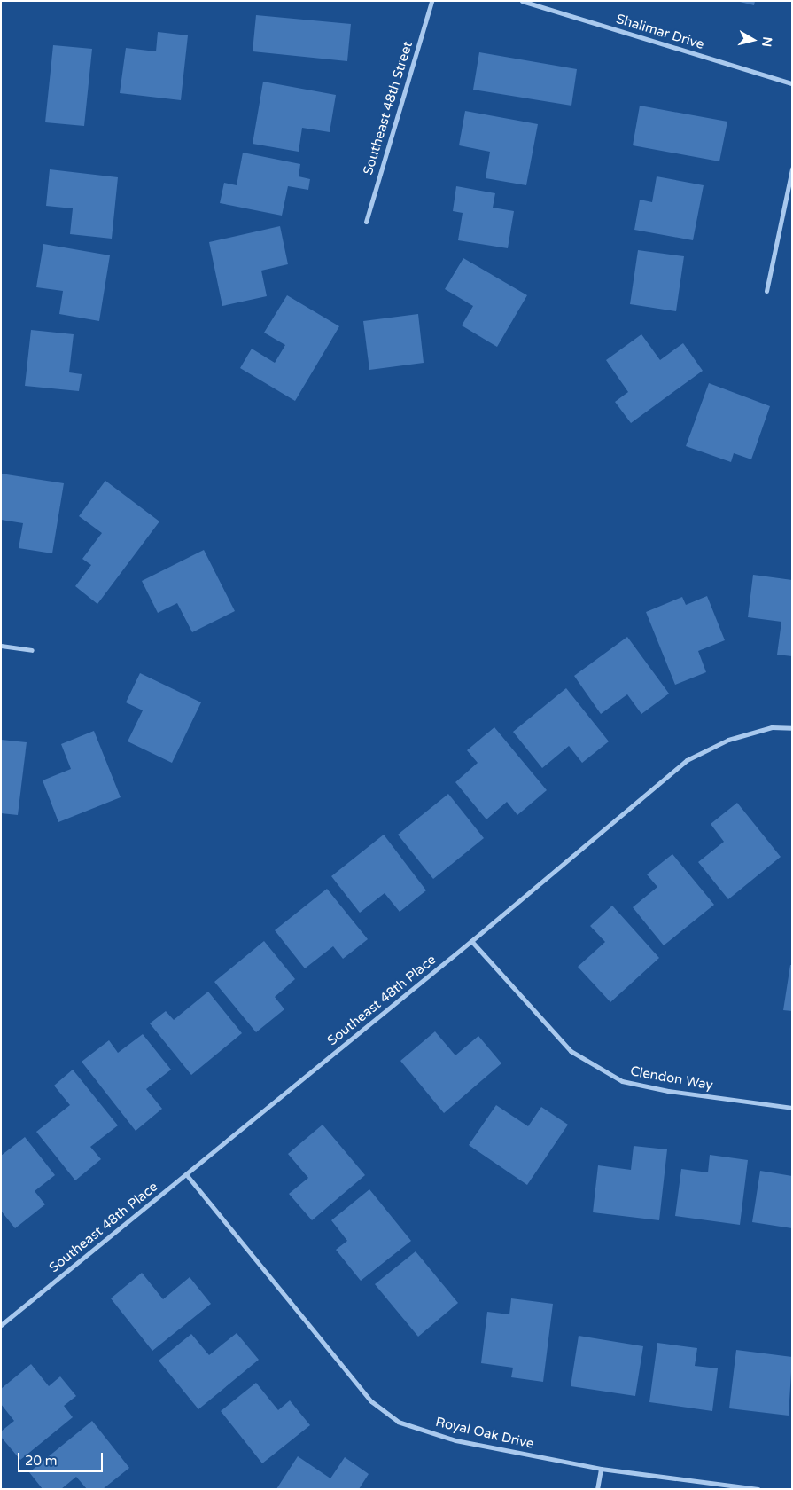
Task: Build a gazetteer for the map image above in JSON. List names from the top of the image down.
{
  "streets": {
    "street": [
      "Shalimar Drive",
      "Southeast 48th Street",
      "Southeast 48th Place",
      "Clendon Way",
      "Royal Oak Drive"
    ]
  },
  "crossings": [
    ["Southeast 48th Place", "Clendon Way"],
    ["Southeast 48th Place", "Royal Oak Drive"]
  ],
  "scale_bar": "20 m",
  "north": "right"
}
